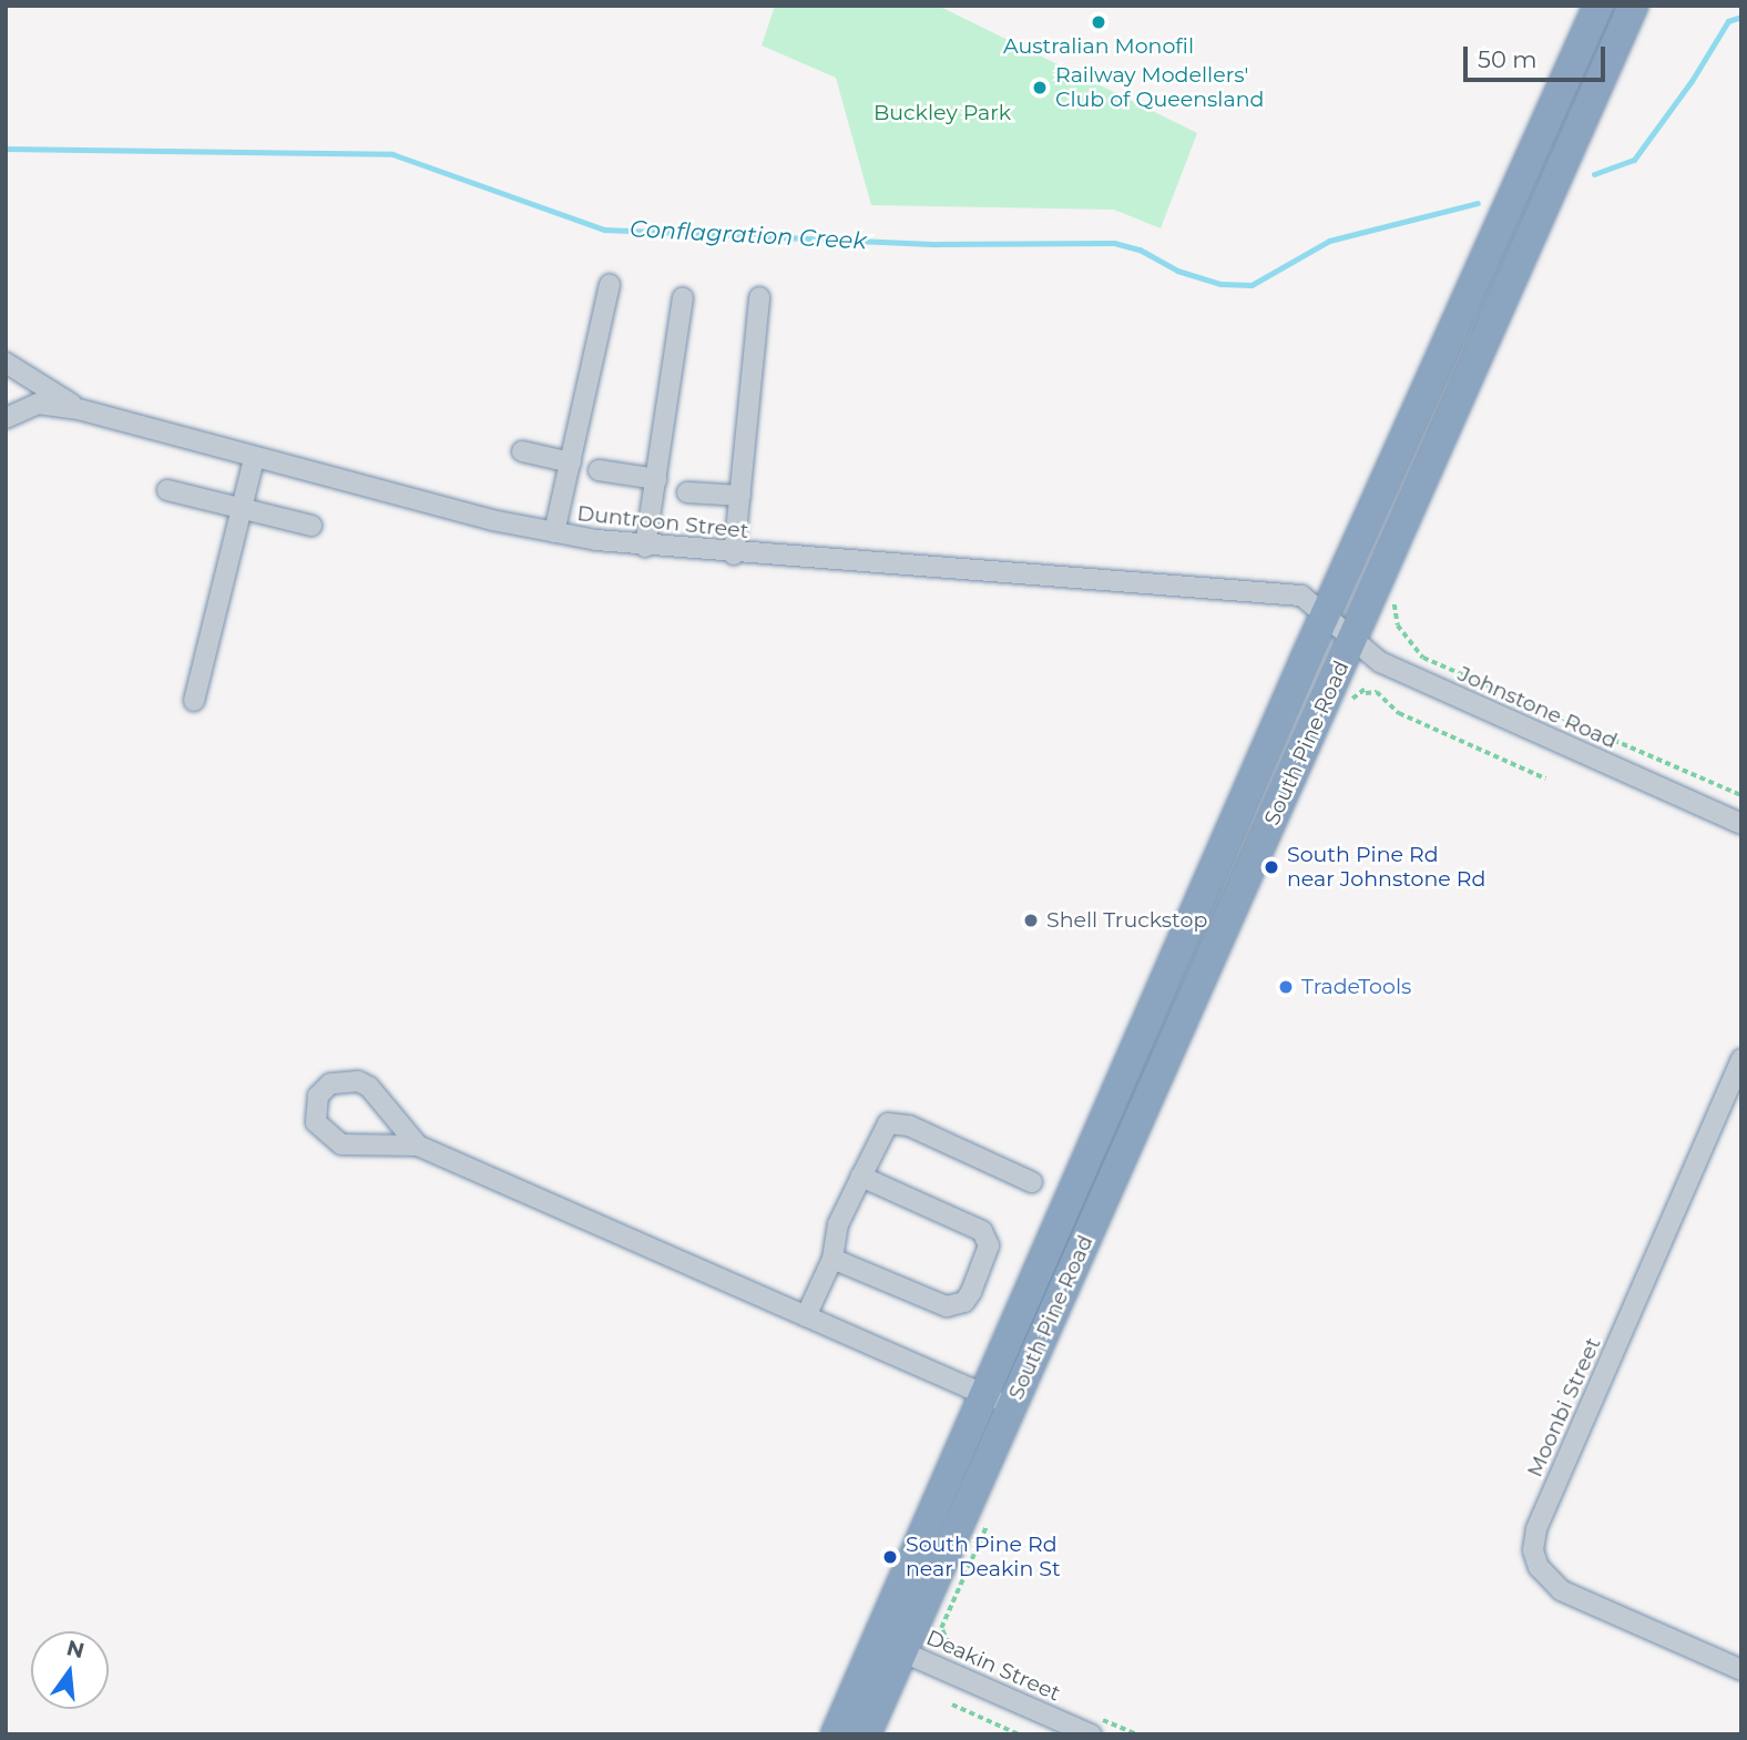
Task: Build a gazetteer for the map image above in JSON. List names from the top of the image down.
{
  "streets": {
    "highway": ["South Pine Road"],
    "street": [
      "Duntroon Street",
      "Johnstone Road",
      "Moonbi Street",
      "Deakin Street"
    ]
  },
  "crossings": [
    ["Duntroon Street", "Johnstone Road"],
    ["Duntroon Street", "South Pine Road"],
    ["Johnstone Road", "South Pine Road"],
    ["South Pine Road", "Deakin Street"]
  ],
  "water": ["Conflagration Creek"],
  "parks": ["Buckley Park"],
  "places": [
    "Australian Monofil",
    "Railway Modellers' Club of Queensland",
    "South Pine Rd near Johnstone Rd",
    "Shell Truckstop",
    "TradeTools",
    "South Pine Rd near Deakin St"
  ],
  "scale_bar": "50 m",
  "north": "top"
}
